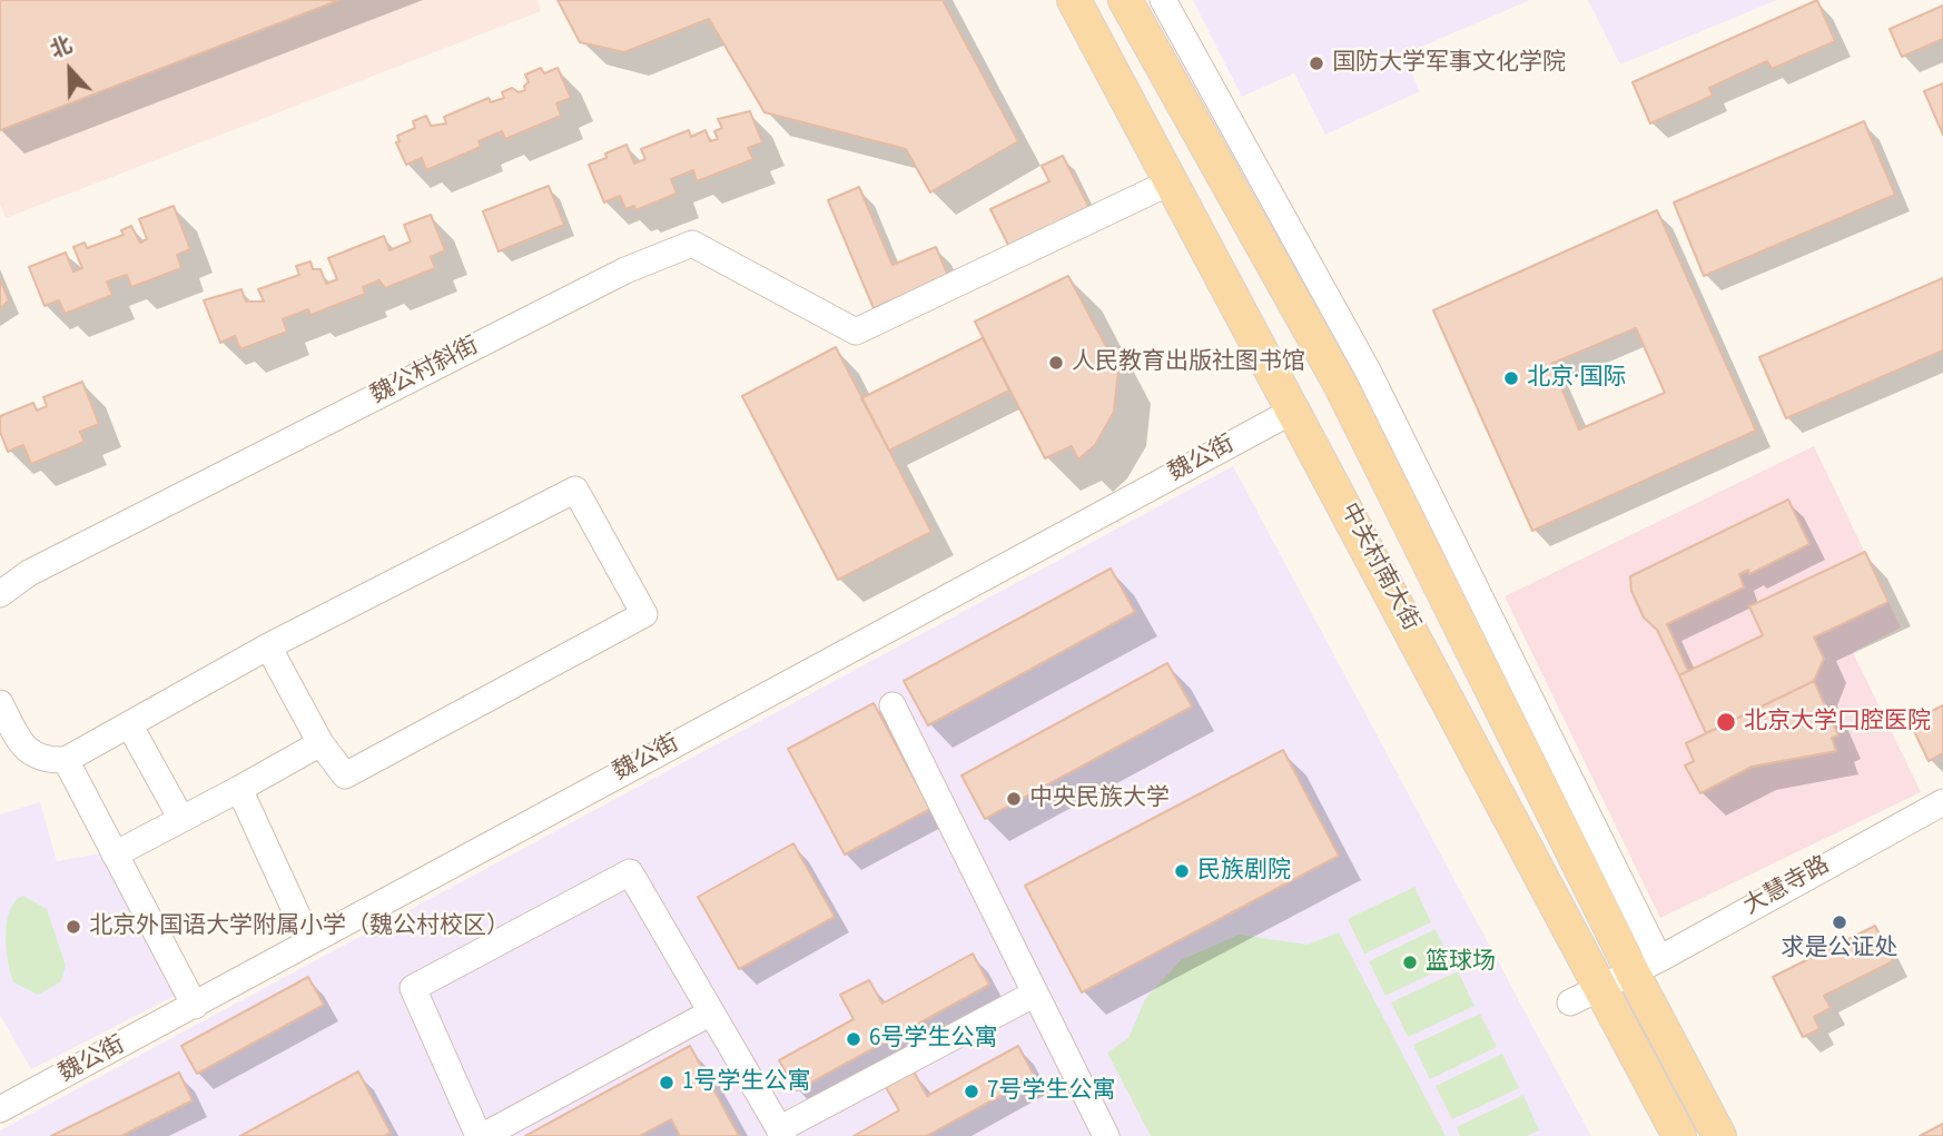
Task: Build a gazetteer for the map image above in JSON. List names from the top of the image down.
{
  "streets": {
    "main road": ["中关村南大街"],
    "street": ["魏公村斜街", "魏公街", "大慧寺路"]
  },
  "crossings": [
    ["魏公村斜街", "中关村南大街"],
    ["魏公街", "中关村南大街"],
    ["中关村南大街", "大慧寺路"]
  ],
  "places": [
    "国防大学军事文化学院",
    "人民教育出版社图书馆",
    "北京·国际",
    "北京大学口腔医院",
    "中央民族大学",
    "民族剧院",
    "求是公证处",
    "北京外国语大学附属小学（魏公村校区）",
    "篮球场",
    "6号学生公寓",
    "1号学生公寓",
    "7号学生公寓"
  ],
  "north": "top"
}
